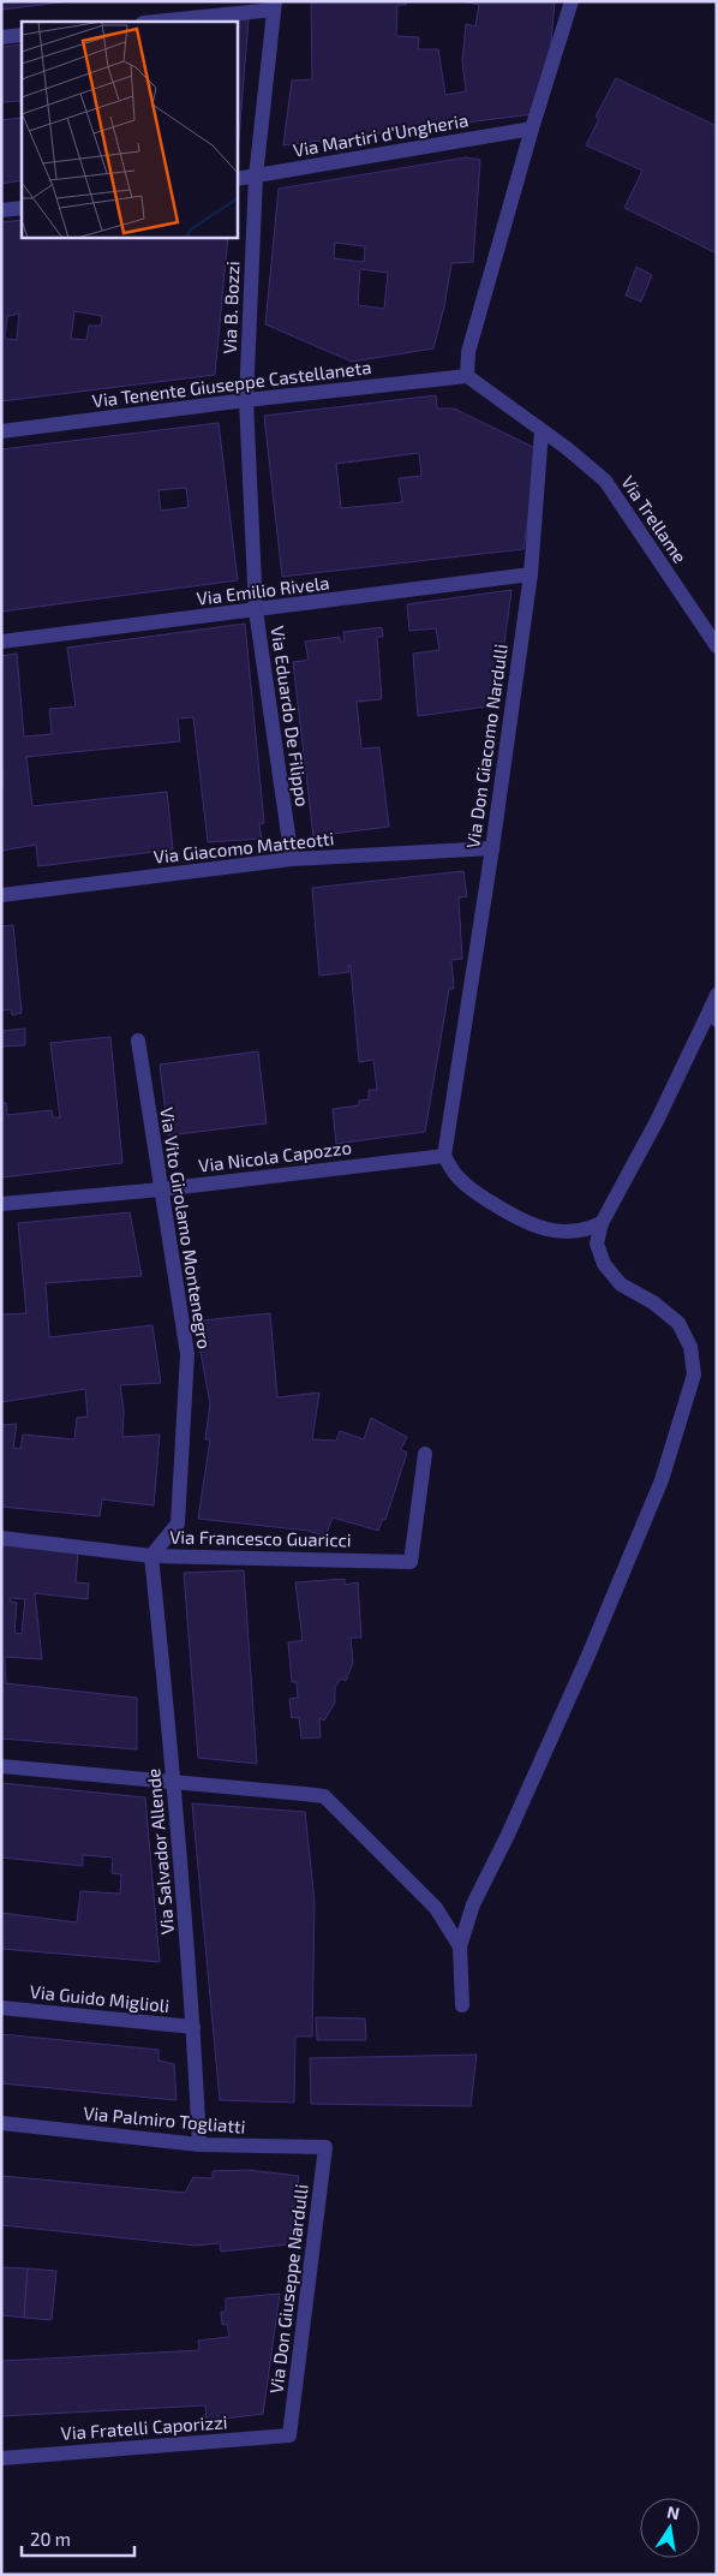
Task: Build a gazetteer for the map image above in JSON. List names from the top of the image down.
{
  "streets": {
    "street": [
      "Via Martiri d'Ungheria",
      "Via B. Bozzi",
      "Via Tenente Giuseppe Castellaneta",
      "Via Trellame",
      "Via Emilio Rivela",
      "Via Eduardo De Filippo",
      "Via Don Giacomo Nardulli",
      "Via Giacomo Matteotti",
      "Via Nicola Capozzo",
      "Via Vito Girolamo Montenegro",
      "Via Francesco Guaricci",
      "Via Salvador Allende",
      "Via Guido Miglioli",
      "Via Palmiro Togliatti",
      "Via Don Giuseppe Nardulli",
      "Via Fratelli Caporizzi"
    ]
  },
  "crossings": [
    ["Via Martiri d'Ungheria", "Via B. Bozzi"],
    ["Via B. Bozzi", "Via Tenente Giuseppe Castellaneta"],
    ["Via B. Bozzi", "Via Eduardo De Filippo"],
    ["Via Tenente Giuseppe Castellaneta", "Via Eduardo De Filippo"],
    ["Via Trellame", "Via Don Giacomo Nardulli"],
    ["Via Emilio Rivela", "Via Eduardo De Filippo"],
    ["Via Emilio Rivela", "Via Don Giacomo Nardulli"],
    ["Via Eduardo De Filippo", "Via Giacomo Matteotti"],
    ["Via Don Giacomo Nardulli", "Via Giacomo Matteotti"],
    ["Via Don Giacomo Nardulli", "Via Nicola Capozzo"],
    ["Via Nicola Capozzo", "Via Vito Girolamo Montenegro"],
    ["Via Vito Girolamo Montenegro", "Via Francesco Guaricci"],
    ["Via Vito Girolamo Montenegro", "Via Salvador Allende"],
    ["Via Francesco Guaricci", "Via Salvador Allende"],
    ["Via Salvador Allende", "Via Guido Miglioli"],
    ["Via Salvador Allende", "Via Palmiro Togliatti"],
    ["Via Palmiro Togliatti", "Via Don Giuseppe Nardulli"],
    ["Via Don Giuseppe Nardulli", "Via Fratelli Caporizzi"]
  ],
  "scale_bar": "20 m",
  "north": "top"
}
